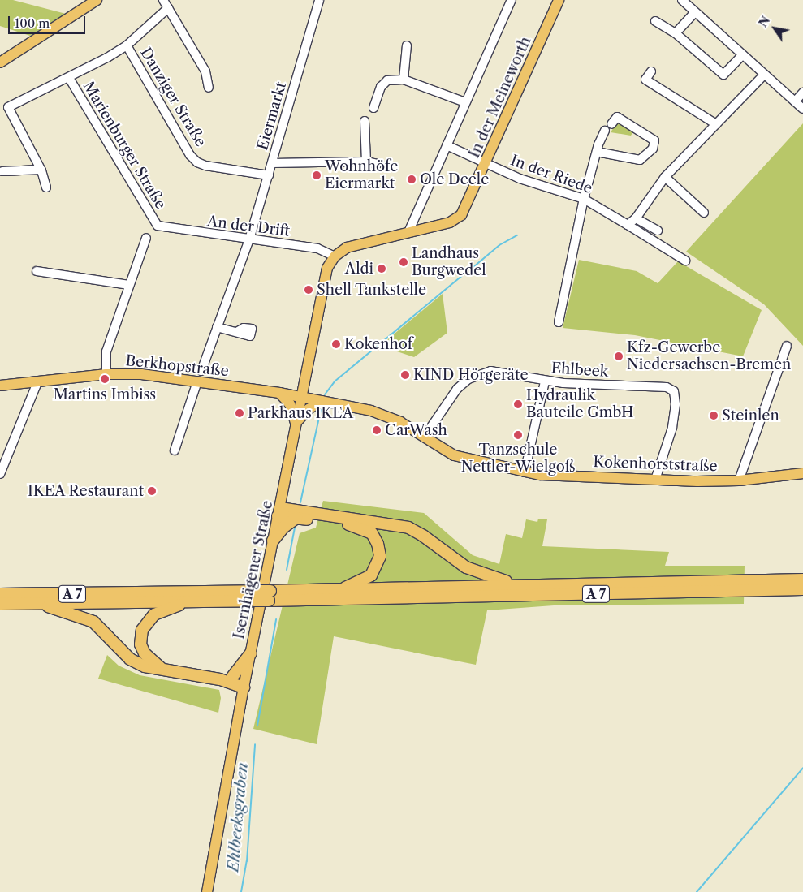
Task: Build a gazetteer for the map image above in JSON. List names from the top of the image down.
{
  "streets": {
    "highway": ["A 7"],
    "main road": [
      "In der Meineworth",
      "Berkhopstraße",
      "Kokenhorststraße",
      "Isernhägener Straße"
    ],
    "street": [
      "Danziger Straße",
      "Eiermarkt",
      "Marienburger Straße",
      "In der Riede",
      "An der Drift",
      "Ehlbeek"
    ]
  },
  "crossings": [
    ["Danziger Straße", "Eiermarkt"],
    ["In der Meineworth", "In der Riede"],
    ["In der Meineworth", "An der Drift"],
    ["In der Meineworth", "Isernhägener Straße"],
    ["Eiermarkt", "An der Drift"],
    ["Marienburger Straße", "An der Drift"],
    ["An der Drift", "Isernhägener Straße"],
    ["Berkhopstraße", "Kokenhorststraße"],
    ["Berkhopstraße", "Isernhägener Straße"],
    ["Ehlbeek", "Kokenhorststraße"],
    ["Kokenhorststraße", "Isernhägener Straße"]
  ],
  "water": ["Ehlbeeksgraben"],
  "places": [
    "Wohnhöfe Eiermarkt",
    "Ole Deele",
    "Landhaus Burgwedel",
    "Aldi",
    "Shell Tankstelle",
    "Kokenhof",
    "Kfz-Gewerbe Niedersachsen-Bremen",
    "KIND Hörgeräte",
    "Martins Imbiss",
    "Hydraulik Bauteile GmbH",
    "Parkhaus IKEA",
    "Steinlen",
    "CarWash",
    "Tanzschule Nettler-Wielgoß",
    "IKEA Restaurant"
  ],
  "scale_bar": "100 m",
  "north": "top left"
}
